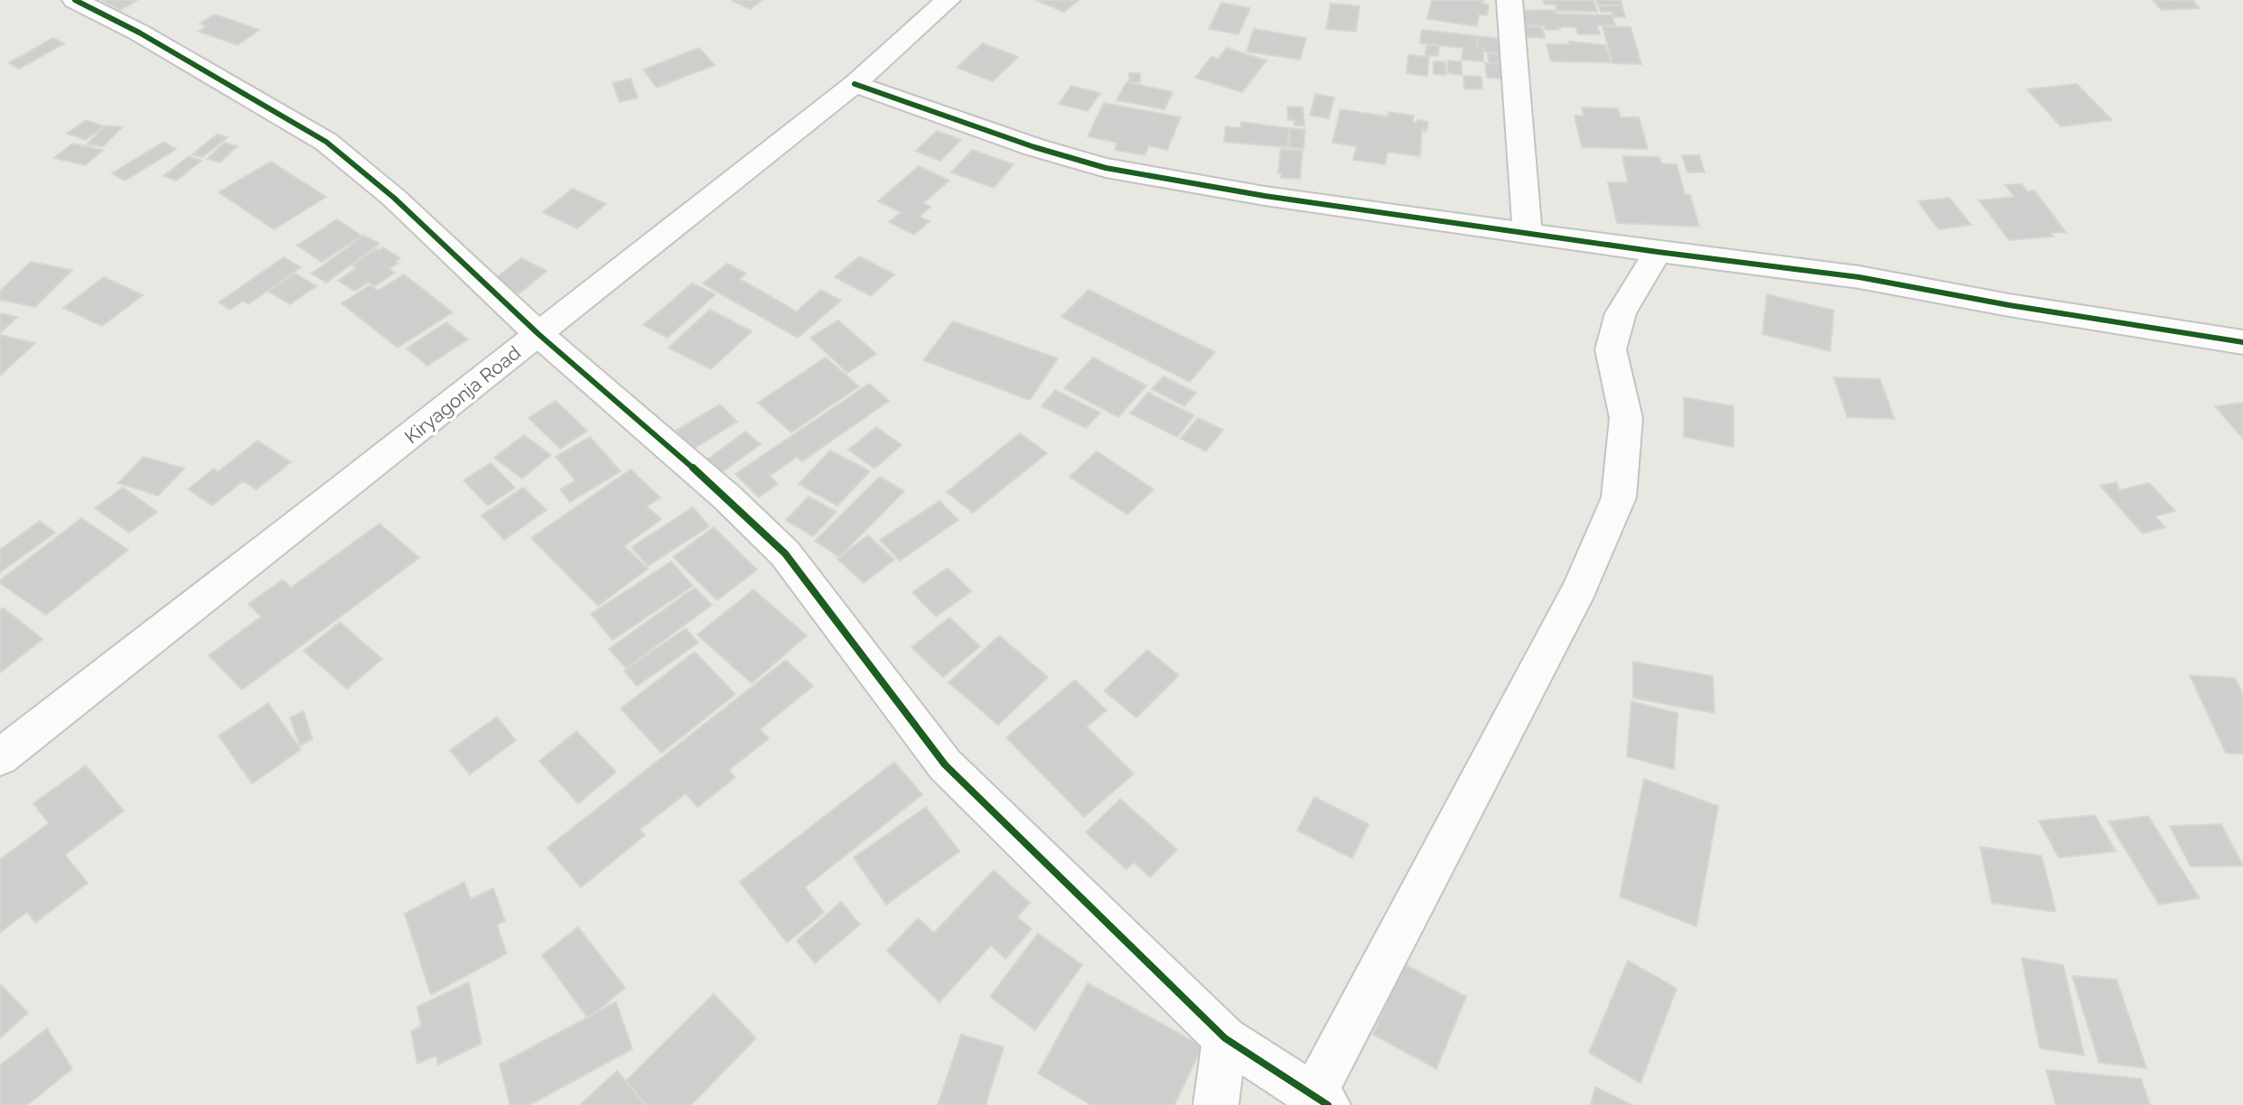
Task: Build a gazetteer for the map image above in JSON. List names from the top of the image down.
{
  "streets": {
    "street": ["Kiryagonja Road"]
  }
}
